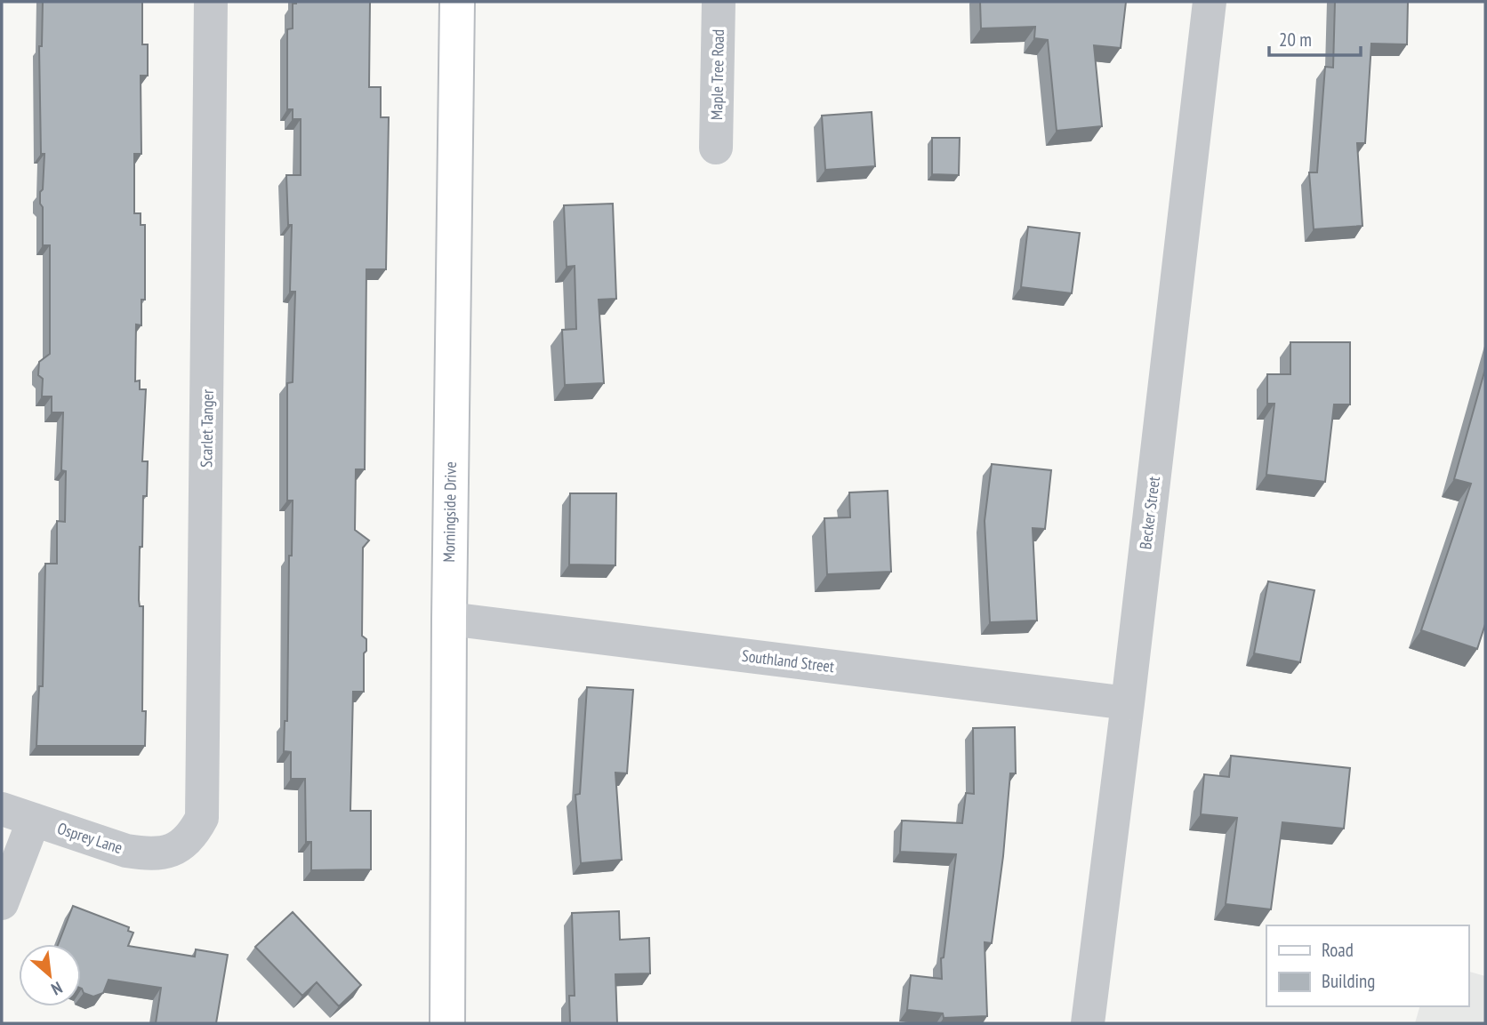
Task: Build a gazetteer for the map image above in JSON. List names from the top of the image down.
{
  "streets": {
    "street": [
      "Maple Tree Road",
      "Scarlet Tanger",
      "Morningside Drive",
      "Becker Street",
      "Southland Street",
      "Osprey Lane"
    ]
  },
  "crossings": [
    ["Scarlet Tanger", "Osprey Lane"],
    ["Morningside Drive", "Southland Street"],
    ["Becker Street", "Southland Street"]
  ],
  "legend": ["Road", "Building"],
  "scale_bar": "20 m",
  "north": "bottom right"
}
